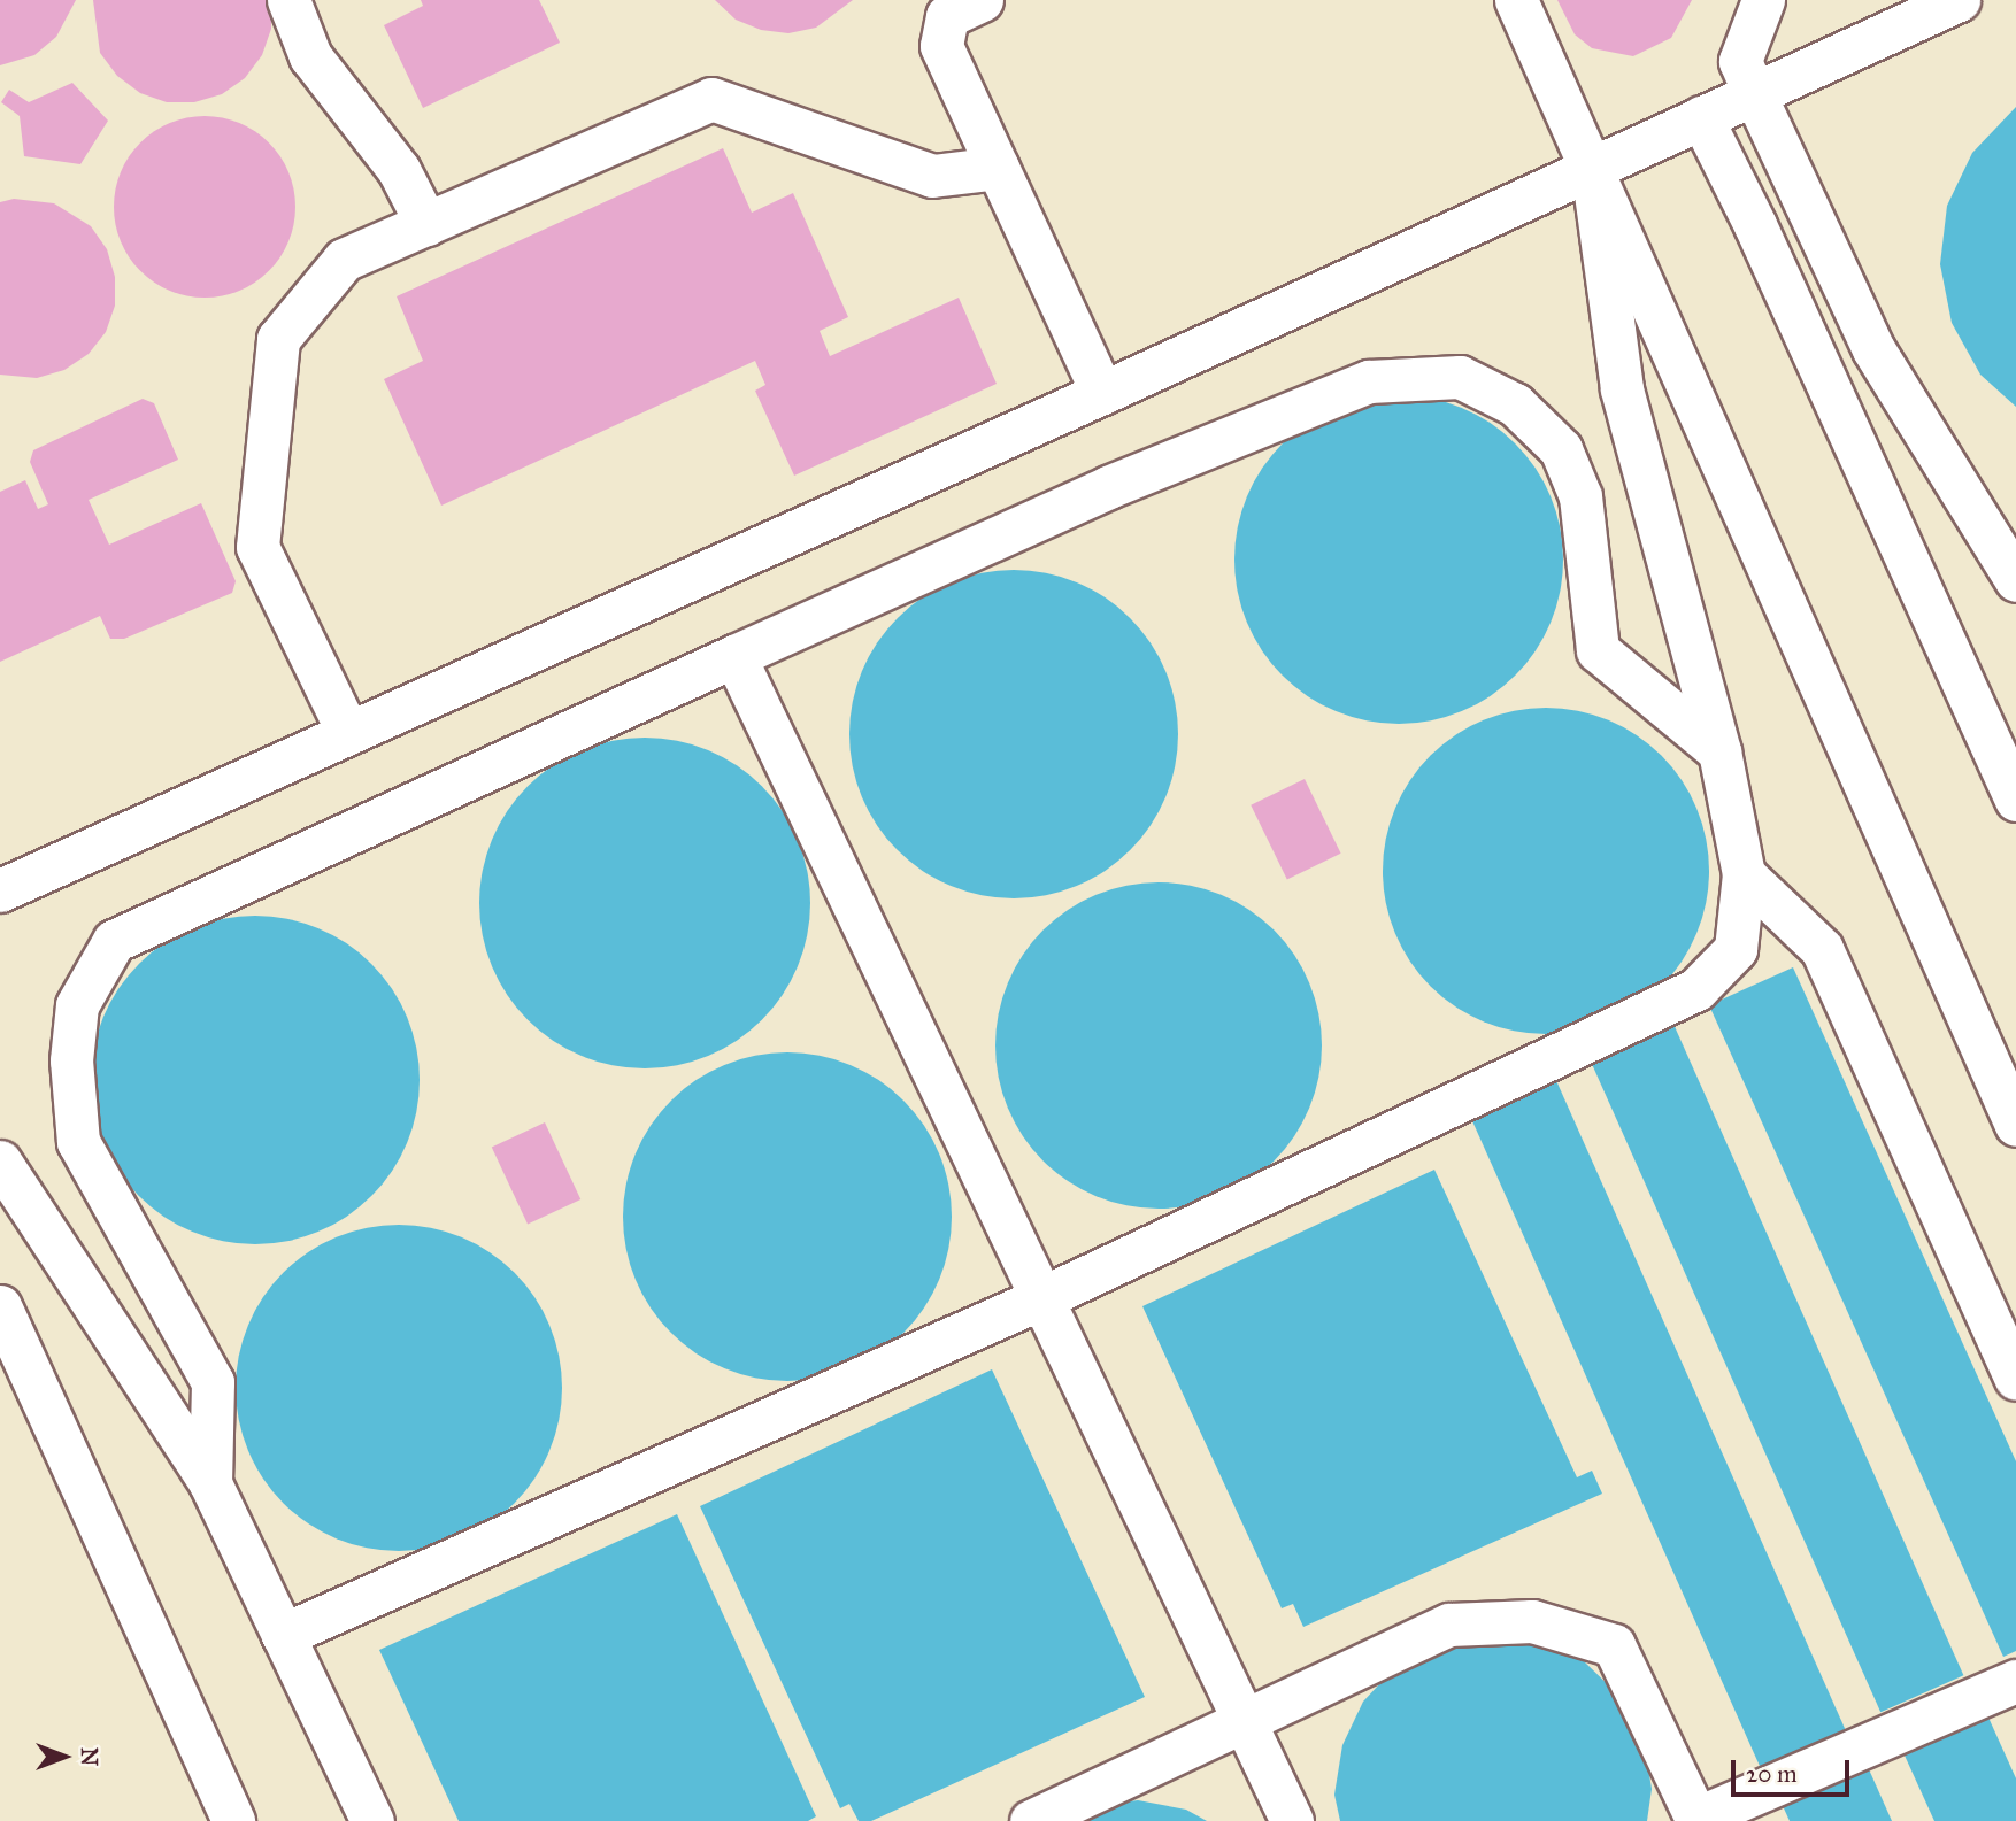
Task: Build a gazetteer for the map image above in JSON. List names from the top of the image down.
{
  "scale_bar": "20 m",
  "north": "right"
}
